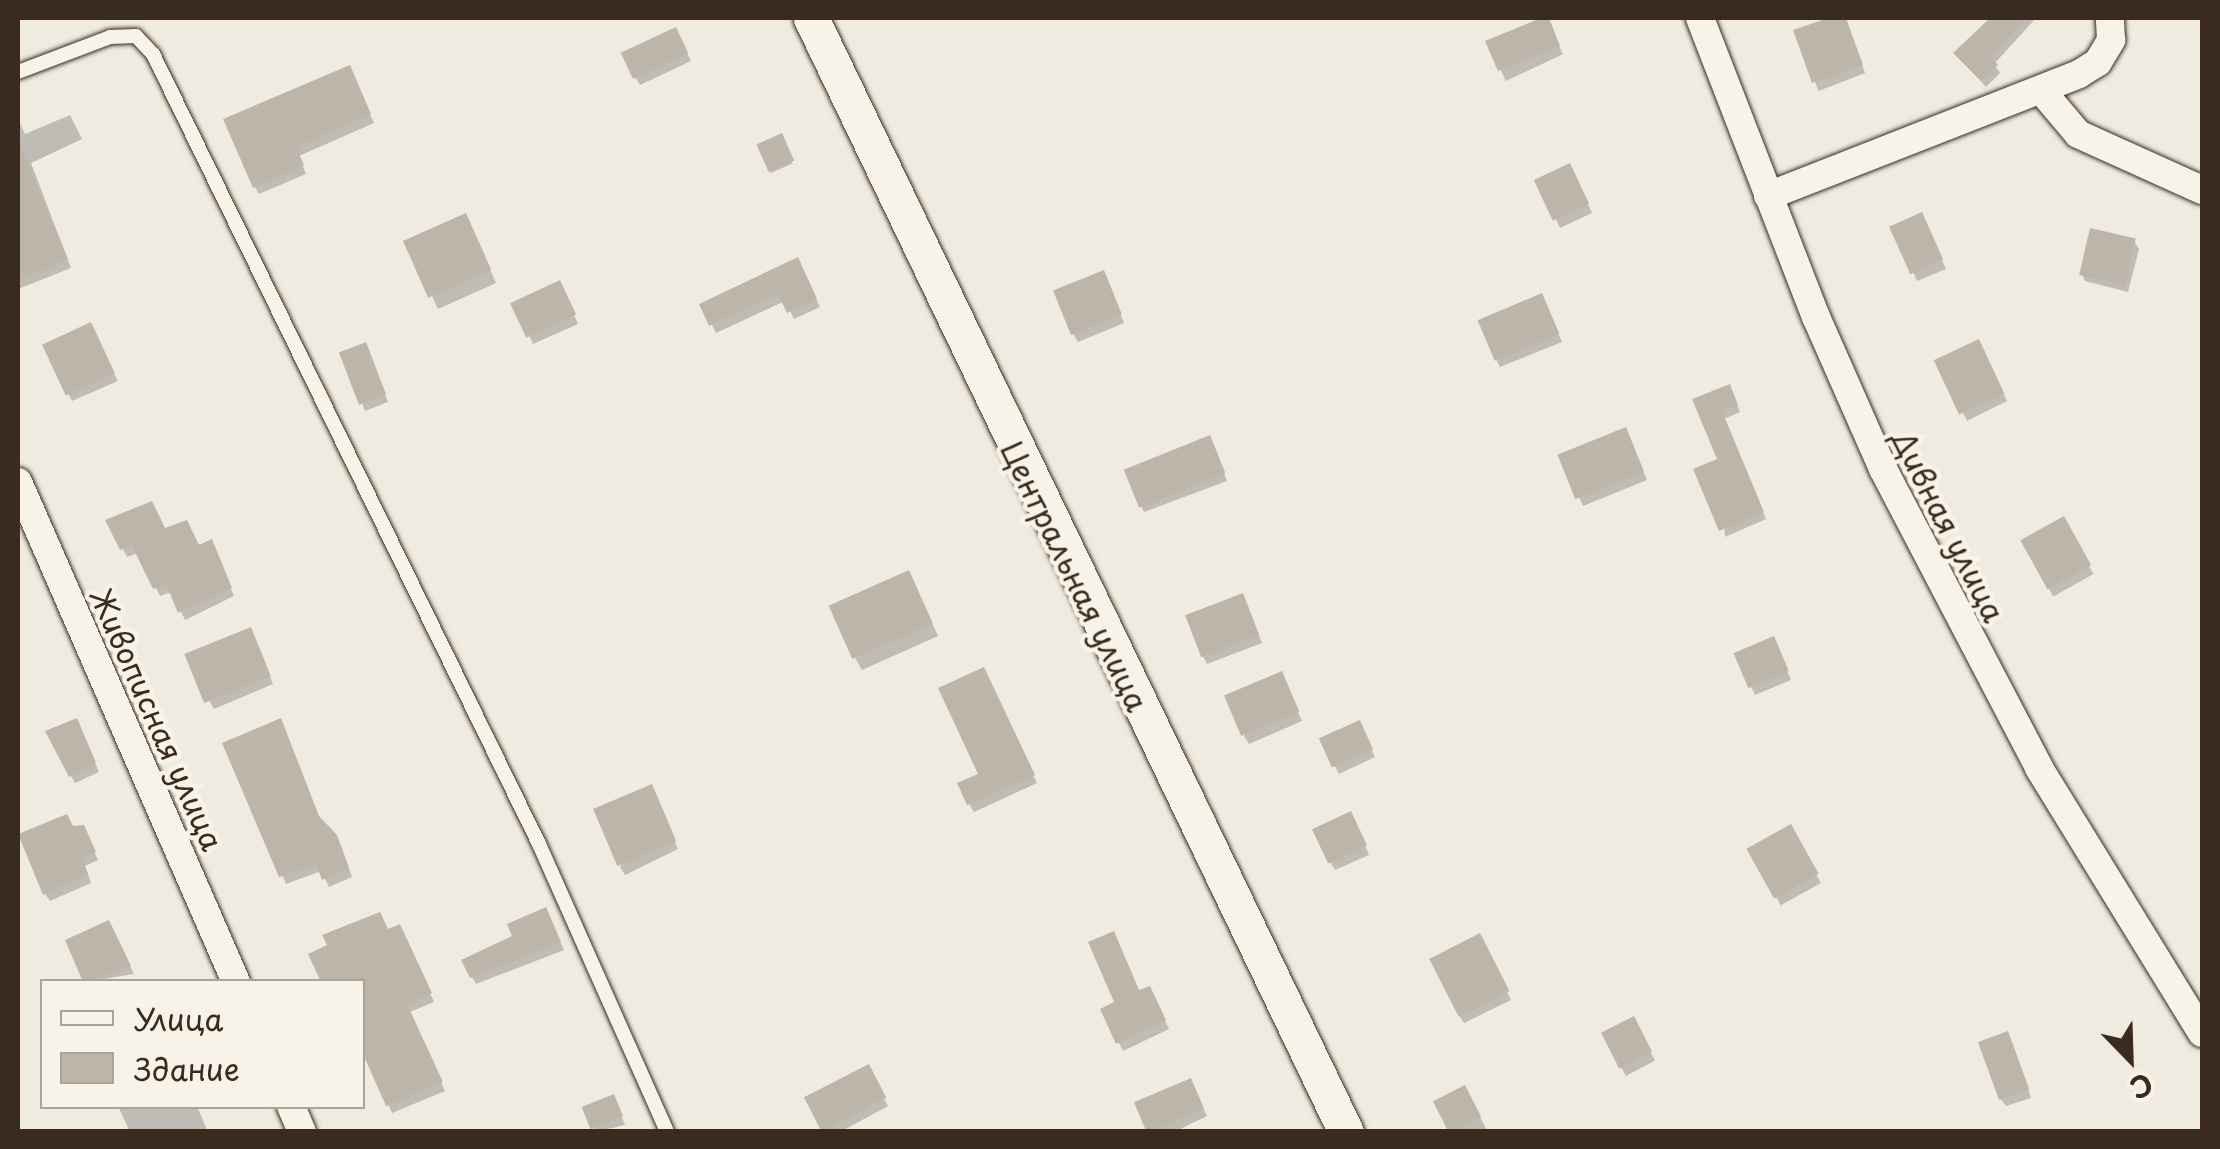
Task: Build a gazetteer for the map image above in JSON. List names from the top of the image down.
{
  "streets": {
    "street": ["Дивная улица", "Центральная улица", "Живописная улица"]
  },
  "legend": ["Улица", "Здание"],
  "north": "bottom right"
}
